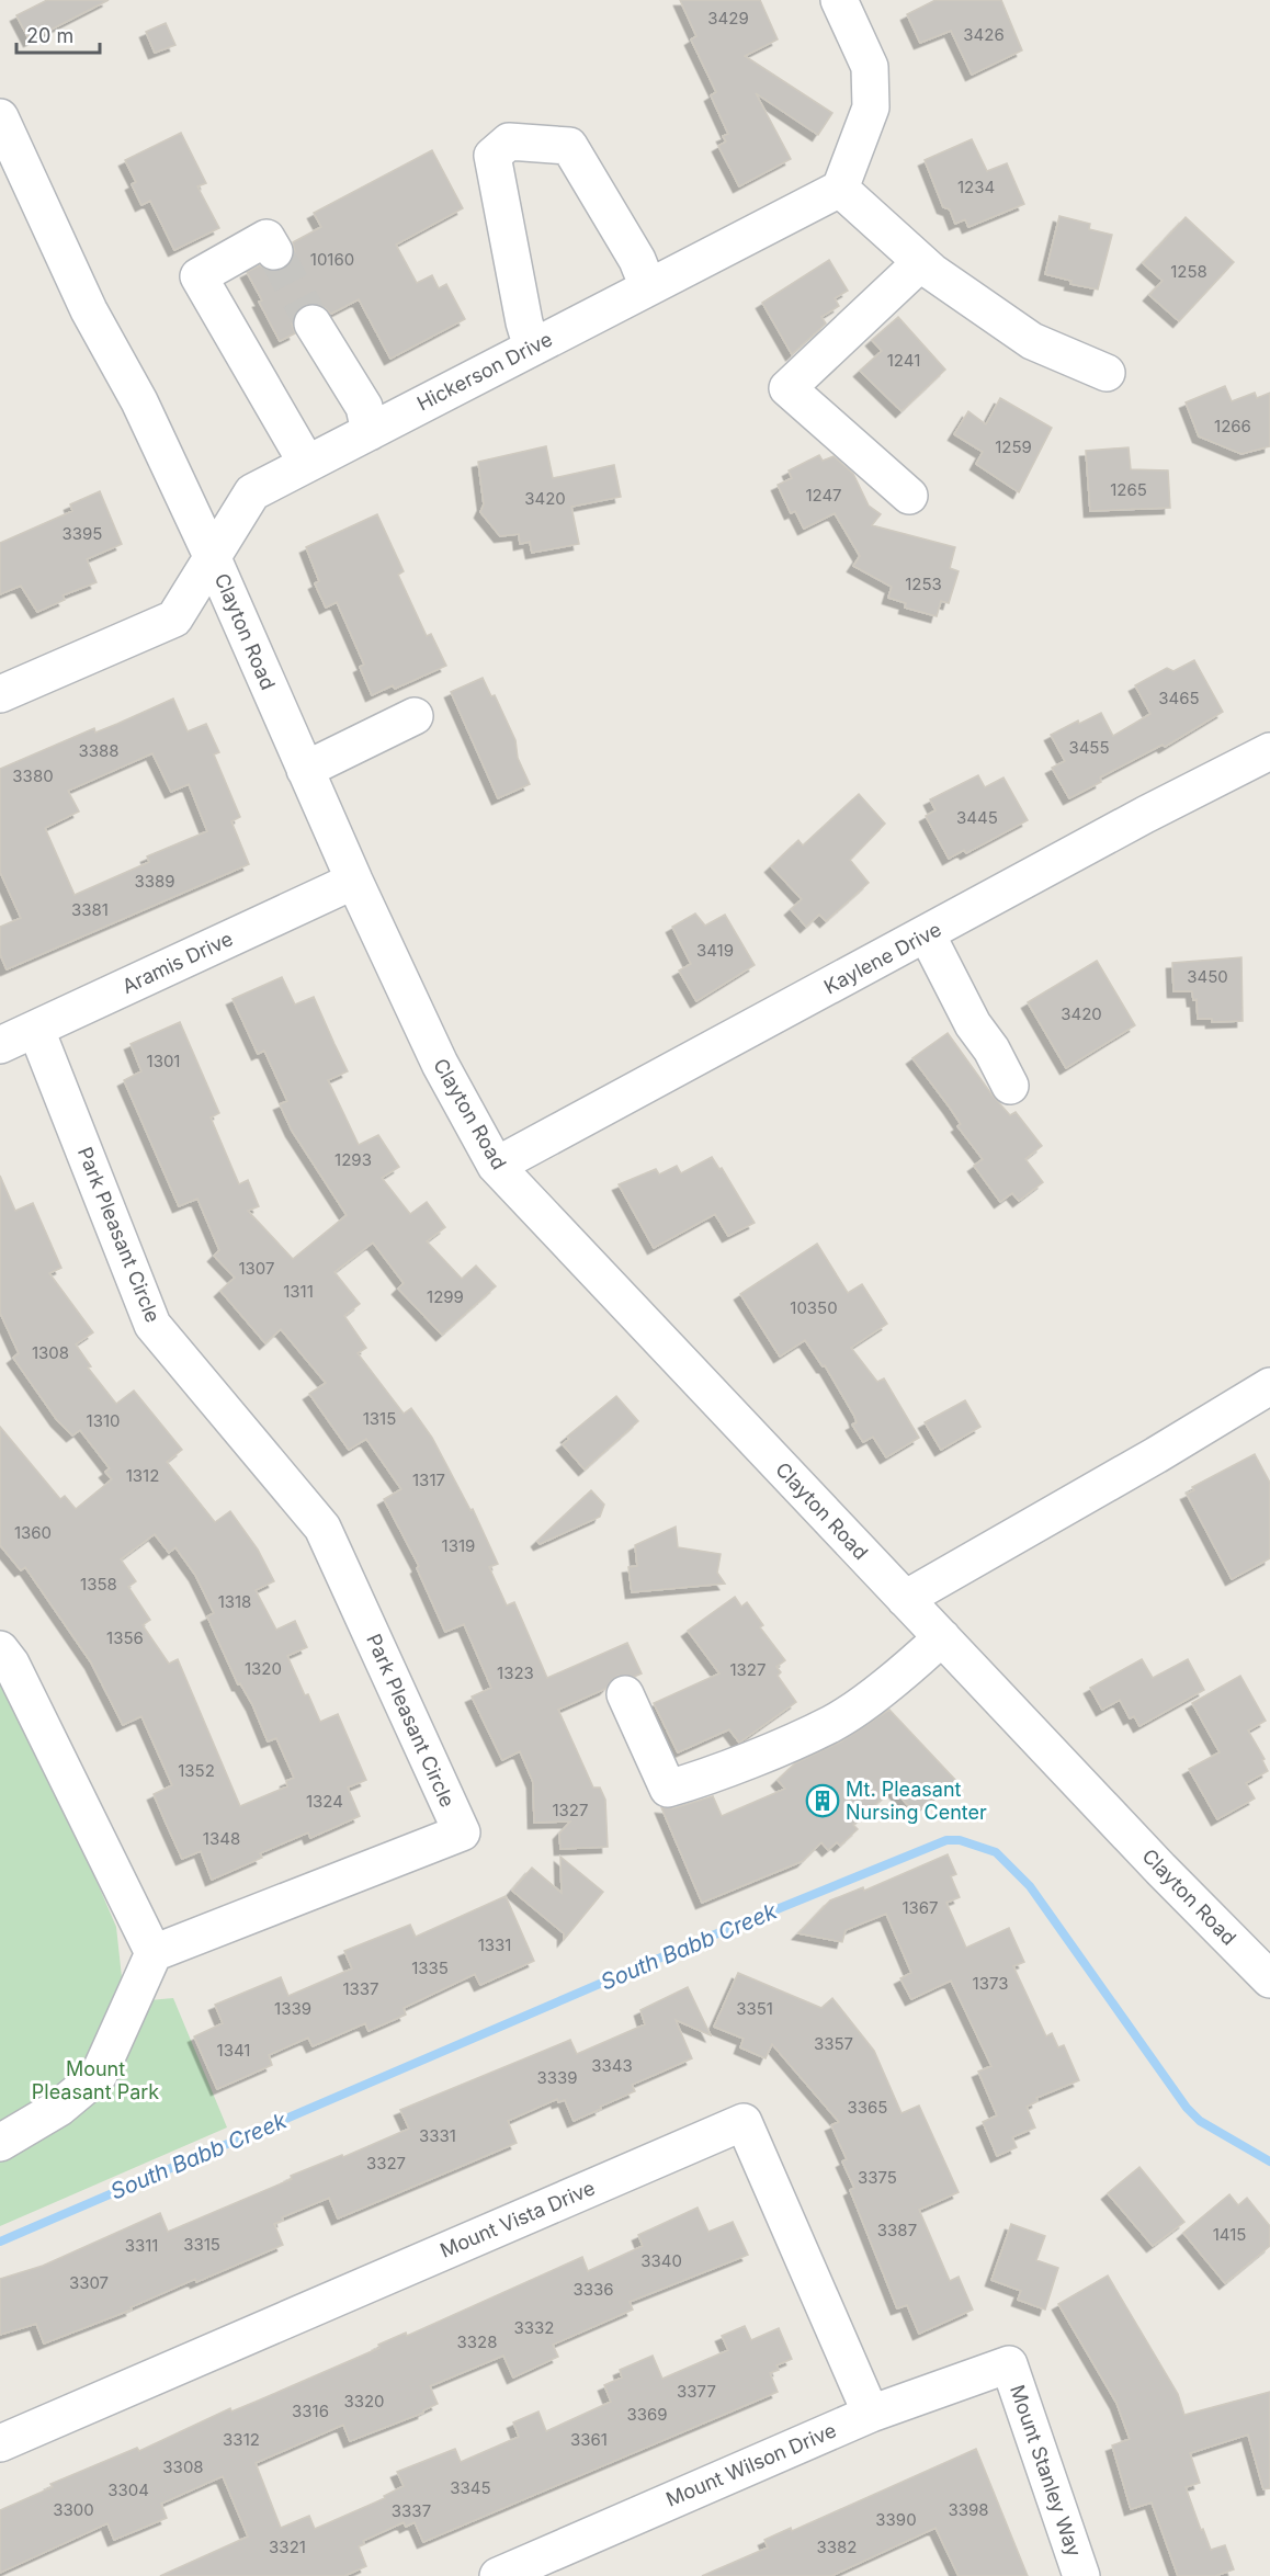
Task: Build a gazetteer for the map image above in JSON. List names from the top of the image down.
{
  "streets": {
    "street": [
      "Hickerson Drive",
      "Clayton Road",
      "Kaylene Drive",
      "Aramis Drive",
      "Park Pleasant Circle",
      "Mount Vista Drive",
      "Mount Wilson Drive",
      "Mount Stanley Way"
    ]
  },
  "crossings": [
    ["Hickerson Drive", "Clayton Road"],
    ["Clayton Road", "Kaylene Drive"],
    ["Clayton Road", "Aramis Drive"],
    ["Aramis Drive", "Park Pleasant Circle"],
    ["Mount Vista Drive", "Mount Wilson Drive"],
    ["Mount Wilson Drive", "Mount Stanley Way"]
  ],
  "water": ["South Babb Creek"],
  "parks": ["Mount Pleasant Park"],
  "places": {
    "building": ["Mt. Pleasant Nursing Center"]
  },
  "house_numbers": [
    "3429",
    "3426",
    "1234",
    "10160",
    "1258",
    "1241",
    "1266",
    "1259",
    "1265",
    "1247",
    "3420",
    "3395",
    "1253",
    "3465",
    "3455",
    "3388",
    "3380",
    "3445",
    "3389",
    "3381",
    "3419",
    "3450",
    "3420",
    "1301",
    "1293",
    "1307",
    "1311",
    "1299",
    "10350",
    "1308",
    "1315",
    "1310",
    "1312",
    "1317",
    "1360",
    "1319",
    "1358",
    "1318",
    "1356",
    "1320",
    "1327",
    "1323",
    "1352",
    "1324",
    "1327",
    "1348",
    "1367",
    "1331",
    "1335",
    "1373",
    "1337",
    "1339",
    "3351",
    "3357",
    "1341",
    "3343",
    "3339",
    "3365",
    "3331",
    "3327",
    "3375",
    "3387",
    "1415",
    "3315",
    "3311",
    "3340",
    "3307",
    "3336",
    "3332",
    "3328",
    "3377",
    "3320",
    "3316",
    "3369",
    "3312",
    "3361",
    "3308",
    "3345",
    "3304",
    "3300",
    "3398",
    "3337",
    "3390",
    "3321",
    "3382"
  ],
  "scale_bar": "20 m"
}
